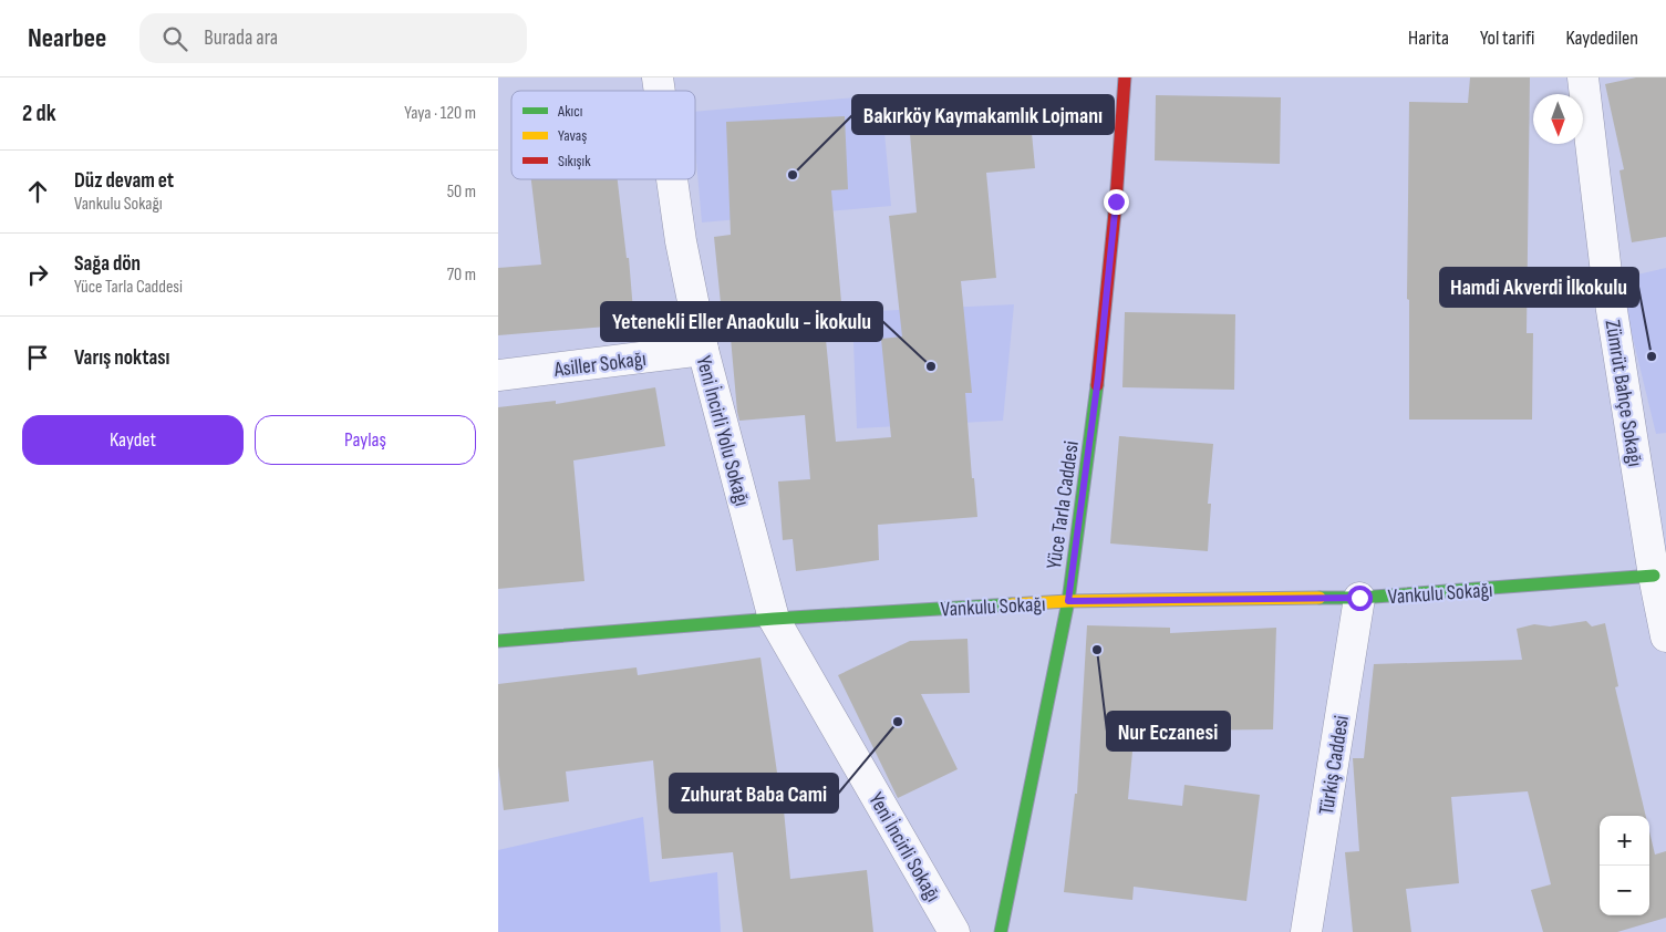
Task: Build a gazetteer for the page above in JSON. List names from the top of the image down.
{
  "streets": {
    "street": [
      "Asiller Sokağı",
      "Zümrüt Bahçe Sokağı",
      "Yeni İncirli Yolu Sokağı",
      "Yüce Tarla Caddesi",
      "Vankulu Sokağı",
      "Türkiş Caddesi",
      "Yeni İncirli Sokağı"
    ]
  },
  "crossings": [
    ["Asiller Sokağı", "Yeni İncirli Yolu Sokağı"],
    ["Zümrüt Bahçe Sokağı", "Vankulu Sokağı"],
    ["Yeni İncirli Yolu Sokağı", "Vankulu Sokağı"],
    ["Yeni İncirli Yolu Sokağı", "Yeni İncirli Sokağı"],
    ["Yüce Tarla Caddesi", "Vankulu Sokağı"],
    ["Vankulu Sokağı", "Türkiş Caddesi"],
    ["Vankulu Sokağı", "Yeni İncirli Sokağı"]
  ],
  "places": [
    "Bakırköy Kaymakamlık Lojmanı",
    "Hamdi Akverdi İlkokulu",
    "Yetenekli Eller Anaokulu - İkokulu",
    "Nur Eczanesi",
    "Zuhurat Baba Cami"
  ],
  "legend": ["Akıcı", "Yavaş", "Sıkışık"],
  "north": "bottom",
  "page": {
    "header": "Nearbee",
    "search": "Burada ara",
    "nav": ["Harita", "Yol tarifi", "Kaydedilen"],
    "heading": ["2 dk", "Yaya · 120 m"],
    "list": [
      ["Düz devam et", "Vankulu Sokağı", "50 m"],
      ["Sağa dön", "Yüce Tarla Caddesi", "70 m"],
      "Varış noktası"
    ],
    "buttons": ["Kaydet", "Paylaş"],
    "map_buttons": ["+", "−"]
  }
}
